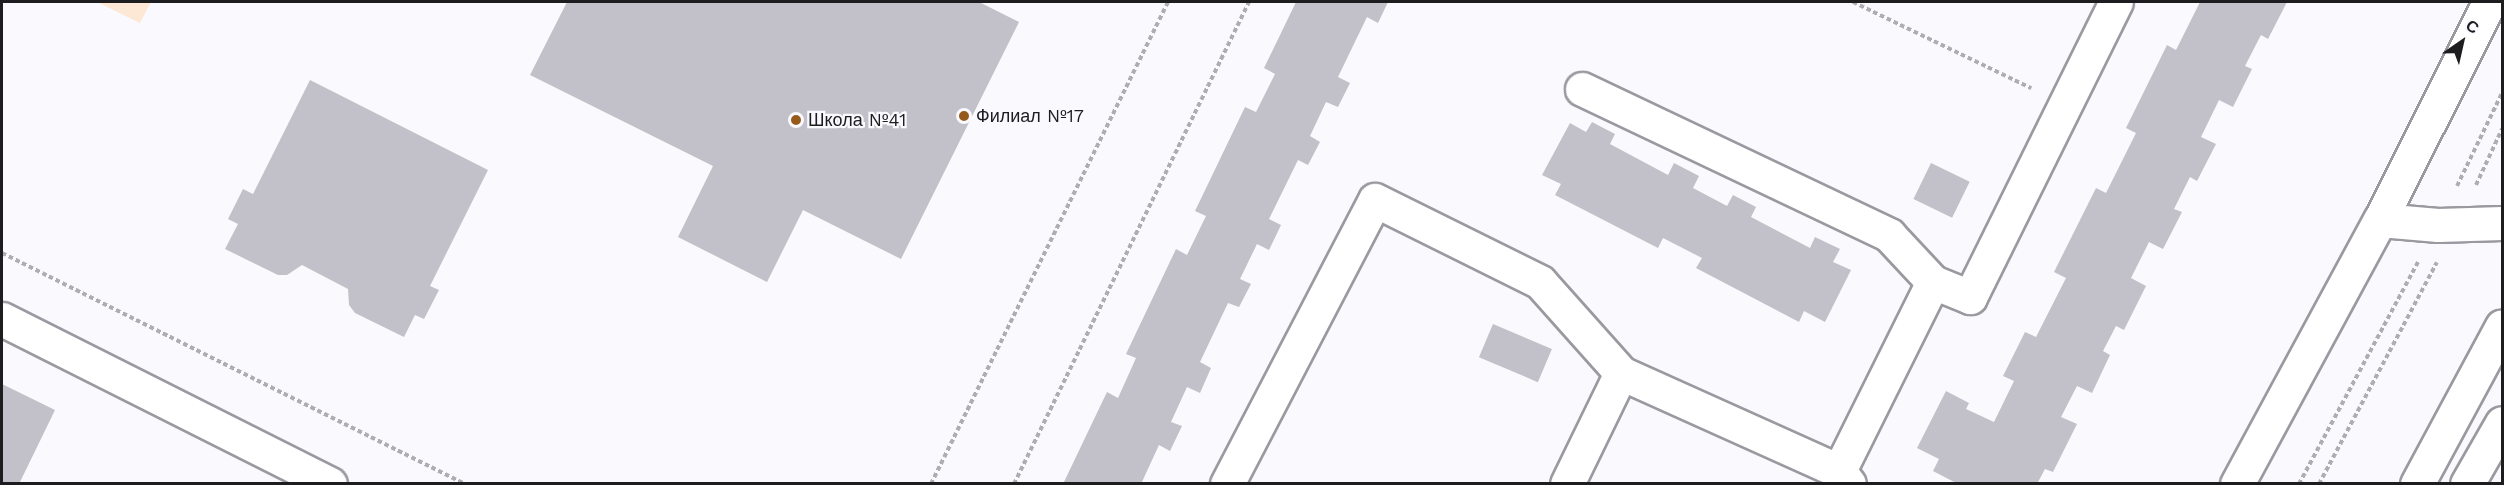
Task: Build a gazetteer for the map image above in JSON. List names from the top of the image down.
{
  "places": ["Филиал №17", "Школа №41"],
  "north": "top right"
}
